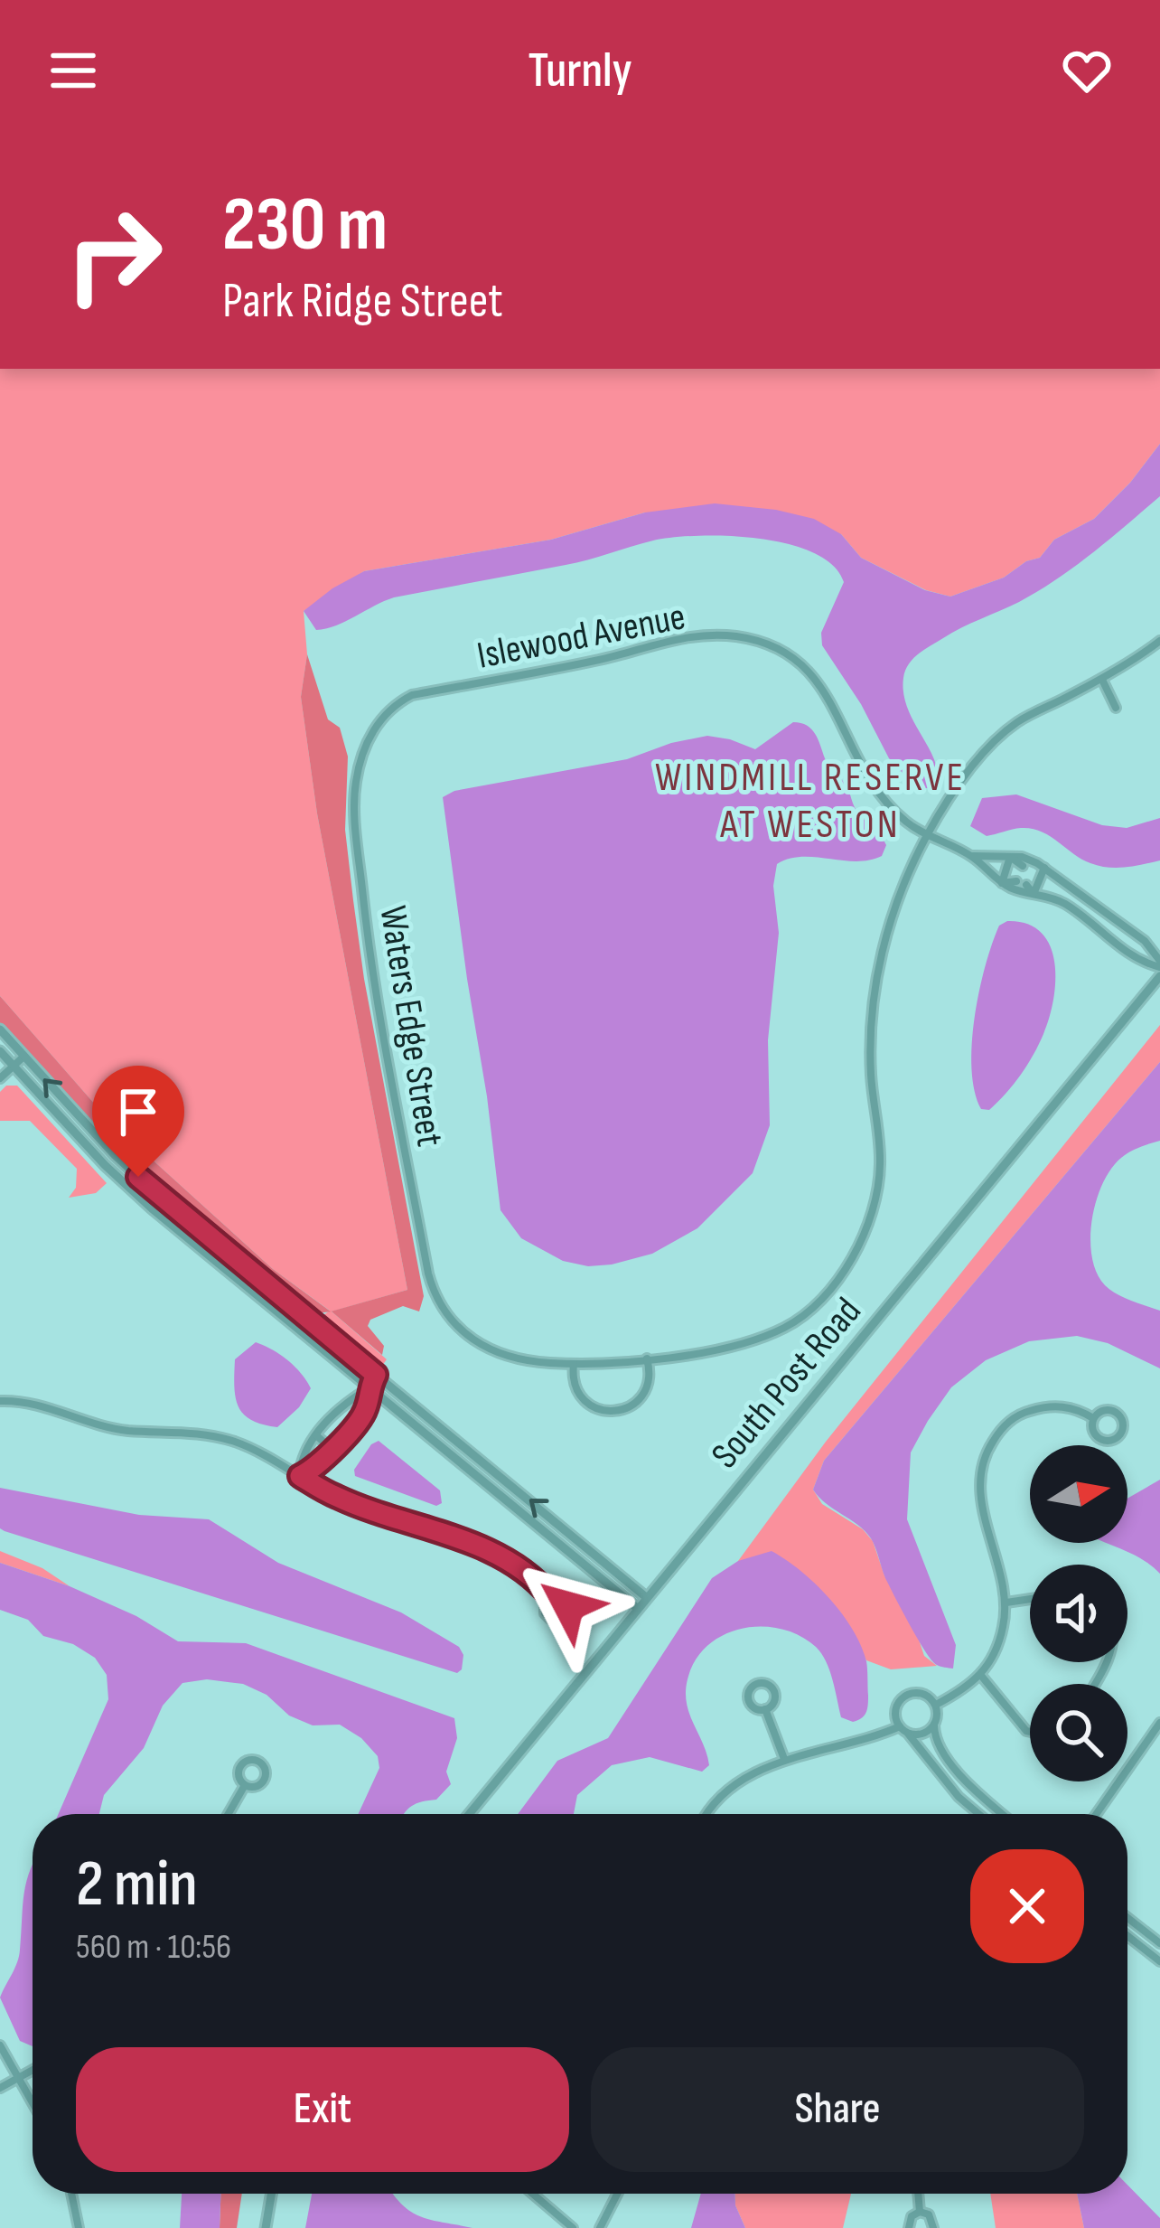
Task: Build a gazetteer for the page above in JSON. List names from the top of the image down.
{
  "streets": {
    "street": ["Islewood Avenue", "Waters Edge Street", "South Post Road"]
  },
  "crossings": [
    ["Islewood Avenue", "Waters Edge Street"]
  ],
  "districts": ["WINDMILL RESERVE AT WESTON"],
  "north": "right",
  "page": {
    "header": "Turnly",
    "turn": ["230 m", "Park Ridge Street"],
    "heading": ["2 min", "560 m · 10:56"],
    "buttons": ["Exit", "Share"]
  }
}
